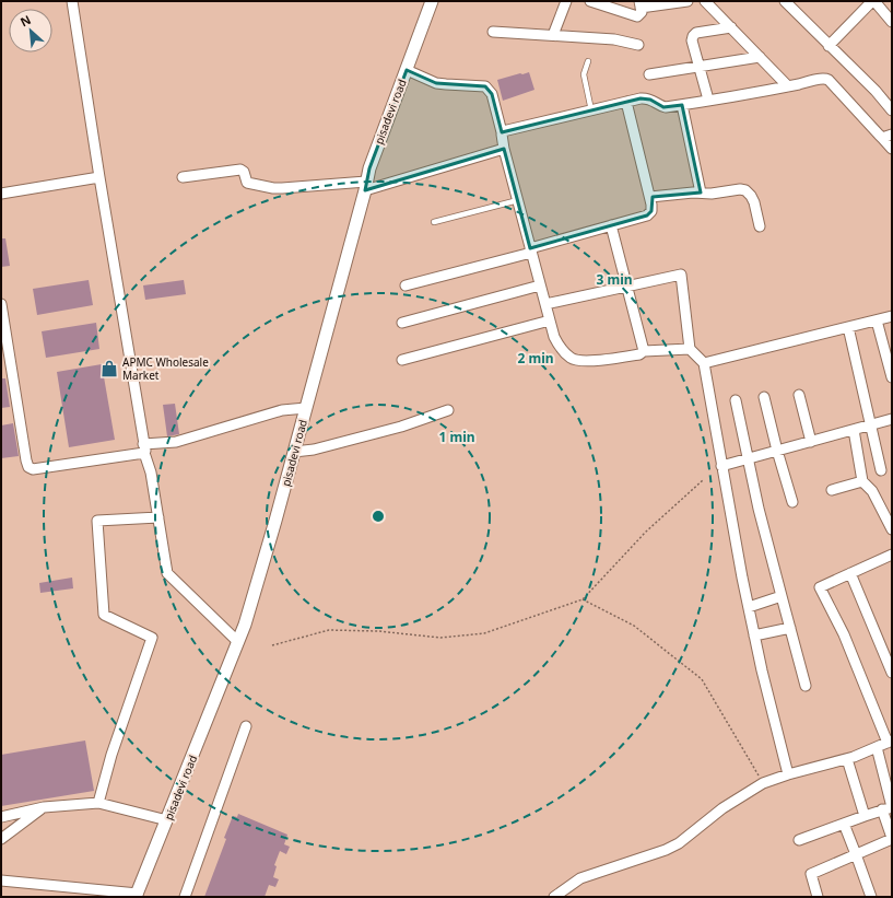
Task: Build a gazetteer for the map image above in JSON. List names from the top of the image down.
{
  "streets": {
    "street": ["pisadevi road"]
  },
  "places": {
    "shop": ["APMC Wholesale Market"]
  },
  "north": "top left",
  "rings": ["3 min", "2 min", "1 min"]
}
